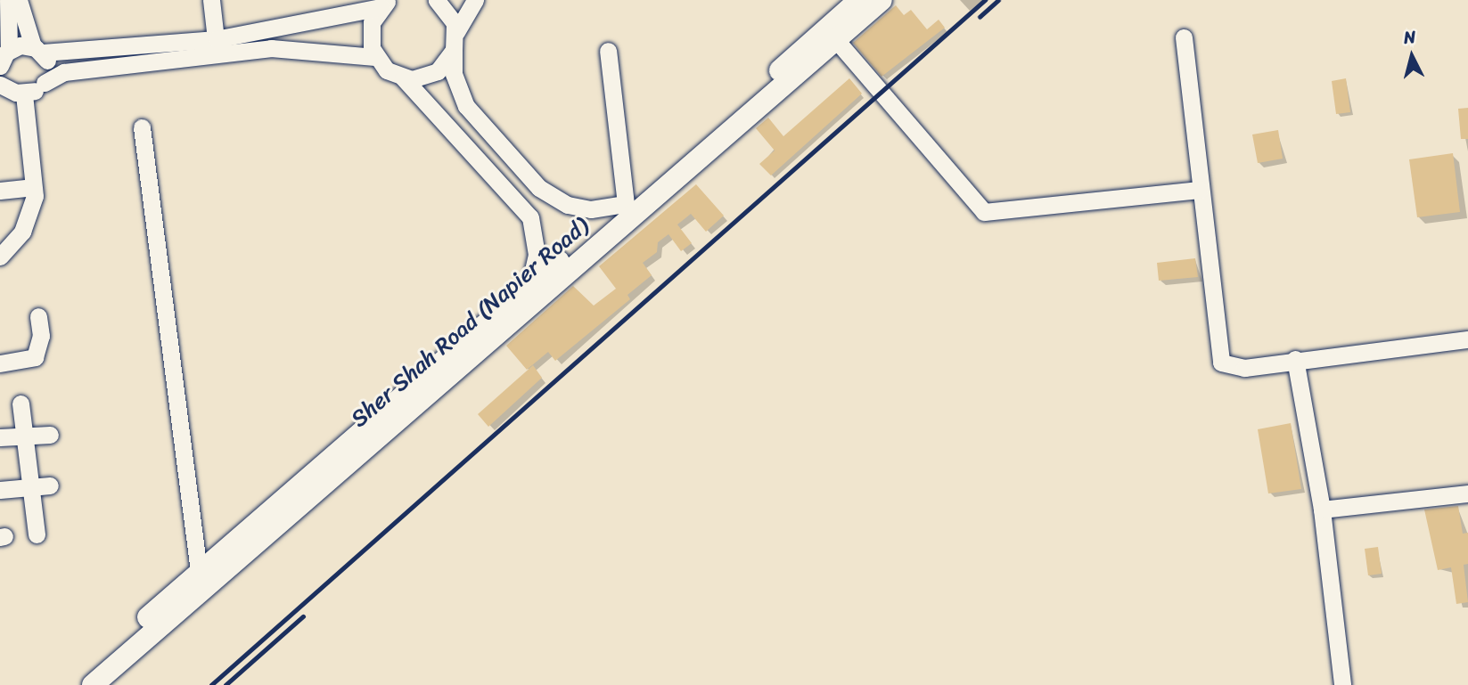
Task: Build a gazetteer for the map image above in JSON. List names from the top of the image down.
{
  "streets": {
    "main road": ["Sher Shah Road (Napier Road)"]
  },
  "north": "top"
}
